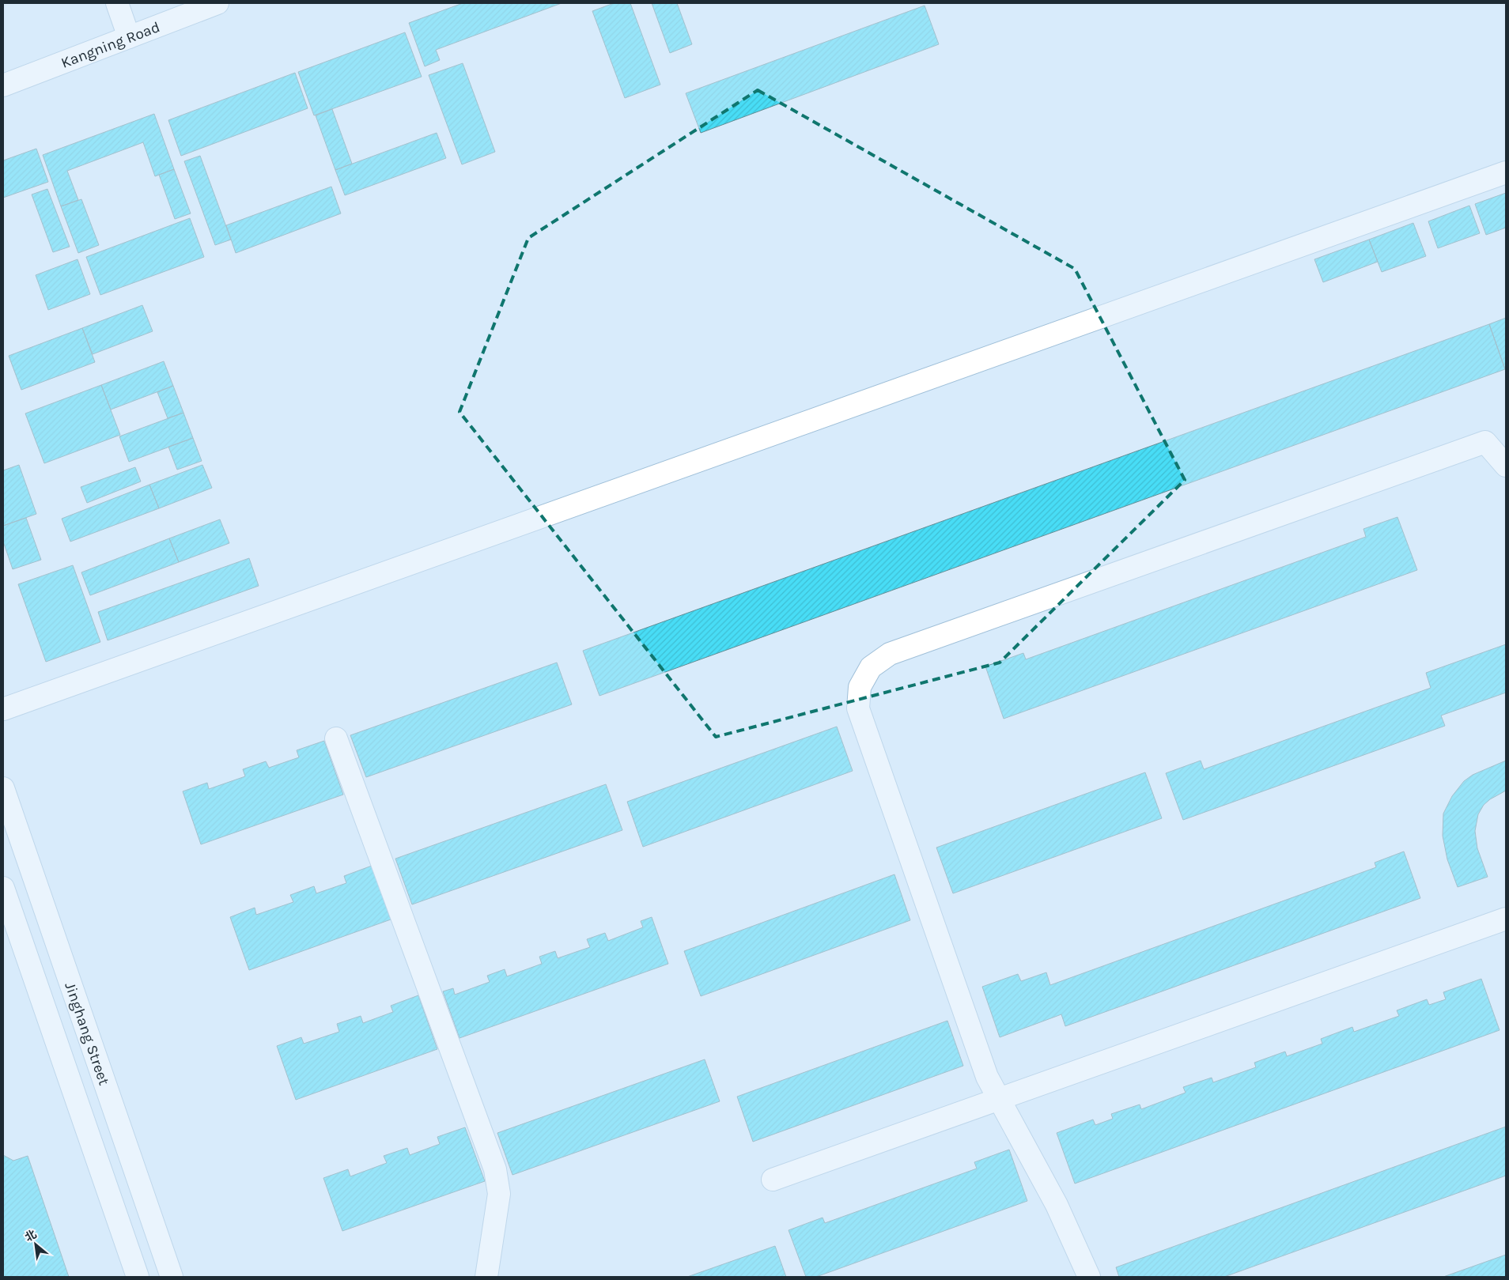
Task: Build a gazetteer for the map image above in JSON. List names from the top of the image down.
{
  "streets": {
    "street": ["Kangning Road", "Jinghang Street"]
  },
  "north": "top left"
}
